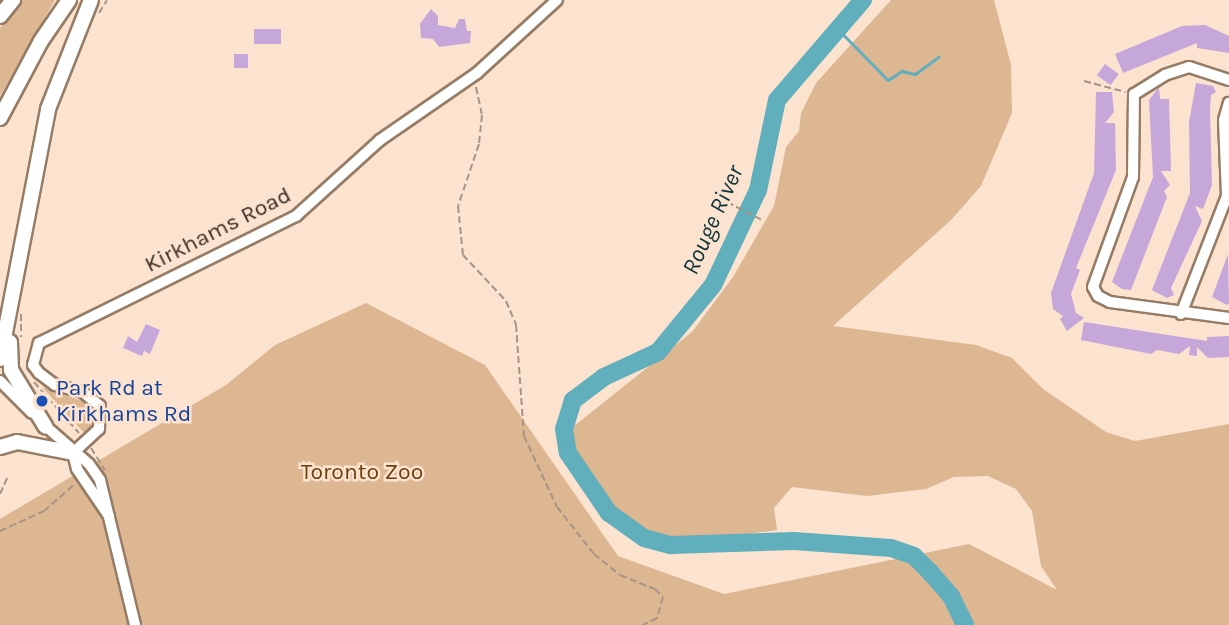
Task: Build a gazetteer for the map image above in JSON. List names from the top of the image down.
{
  "streets": {
    "street": ["Kirkhams Road"]
  },
  "water": ["Rouge River"],
  "parks": ["Toronto Zoo"],
  "places": ["Park Rd at Kirkhams Rd"]
}
